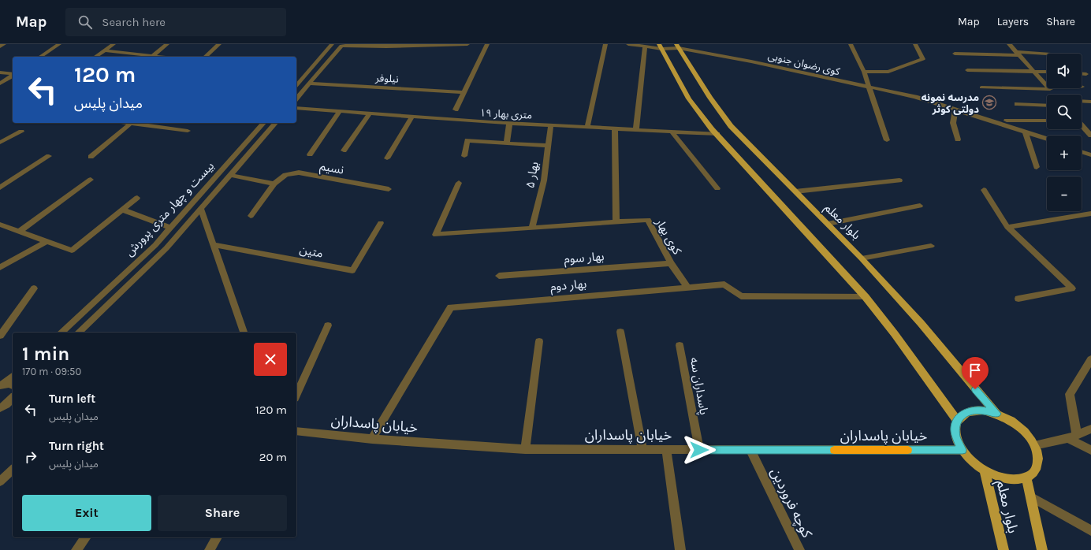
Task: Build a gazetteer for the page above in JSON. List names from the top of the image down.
{
  "streets": {
    "main road": ["بلوار معلم"],
    "street": [
      "کوی رضوان جنوبی",
      "نیلوفر",
      "۱۹ متری بهار",
      "نسیم",
      "بهار ۵",
      "بیست و چهار متری پرورش",
      "کوی بهار",
      "متین",
      "بهار سوم",
      "بهار دوم",
      "پاسداران سه",
      "خیابان پاسداران",
      "کوچه فروردین"
    ]
  },
  "crossings": [
    ["کوی رضوان جنوبی", "بلوار معلم"],
    ["۱۹ متری بهار", "بهار ۵"],
    ["بهار ۵", "کوی بهار"],
    ["بلوار معلم", "خیابان پاسداران"],
    ["کوی بهار", "بهار سوم"],
    ["کوی بهار", "بهار دوم"],
    ["بهار دوم", "خیابان پاسداران"],
    ["پاسداران سه", "خیابان پاسداران"],
    ["خیابان پاسداران", "کوچه فروردین"]
  ],
  "places": {
    "school or university": ["مدرسه نمونه دولتی کوثر"]
  },
  "page": {
    "header": "Map",
    "search": "Search here",
    "nav": ["Map", "Layers", "Share"],
    "map_buttons": ["+", "−"],
    "turn": ["120 m", "میدان پلیس"],
    "heading": ["1 min", "170 m · 09:50"],
    "list": [
      {
        "name": "Turn left",
        "note": "میدان پلیس",
        "value": "120 m"
      },
      {
        "name": "Turn right",
        "note": "میدان پلیس",
        "value": "20 m"
      }
    ],
    "buttons": ["Exit", "Share"]
  }
}
